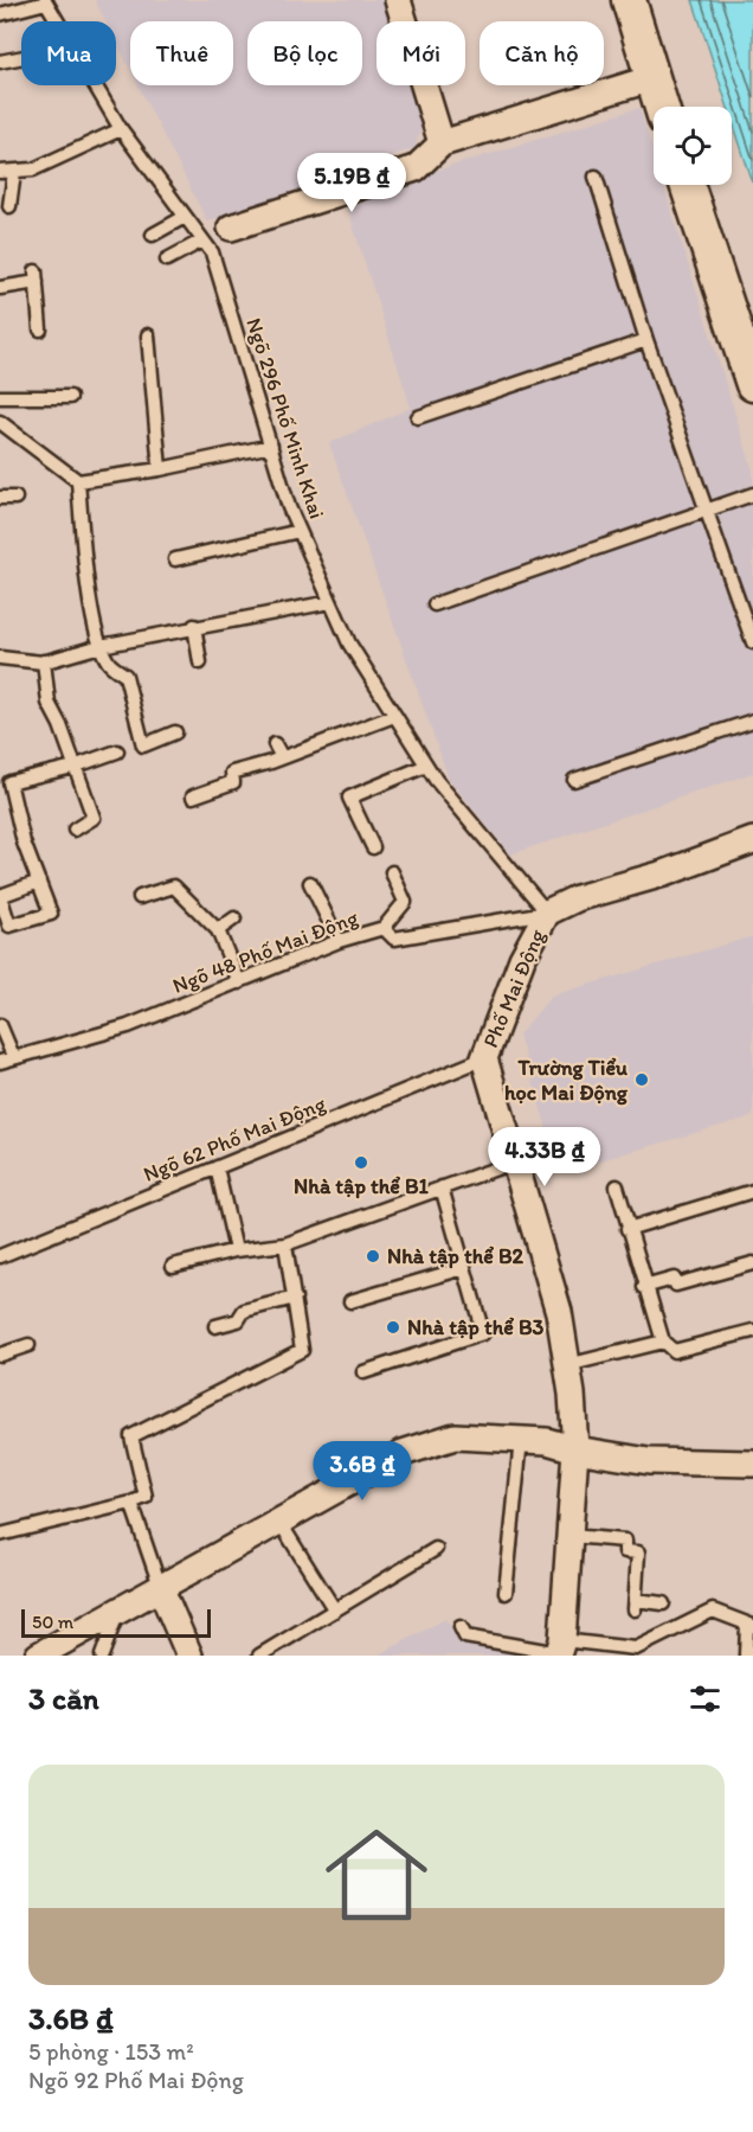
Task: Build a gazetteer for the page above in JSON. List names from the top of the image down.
{
  "streets": {
    "street": ["Phố Mai Động"],
    "lane": ["Ngõ 296 Phố Minh Khai", "Ngõ 48 Phố Mai Động", "Ngõ 62 Phố Mai Động"]
  },
  "crossings": [
    ["Ngõ 296 Phố Minh Khai", "Ngõ 48 Phố Mai Động"],
    ["Ngõ 296 Phố Minh Khai", "Phố Mai Động"],
    ["Ngõ 48 Phố Mai Động", "Phố Mai Động"],
    ["Phố Mai Động", "Ngõ 62 Phố Mai Động"]
  ],
  "places": [
    "Trường Tiểu học Mai Động",
    "Nhà tập thể B1",
    "Nhà tập thể B2",
    "Nhà tập thể B3"
  ],
  "scale_bar": "50 m",
  "page": {
    "chip": [
      "Mua",
      "Thuê",
      "Bộ lọc",
      "Mới",
      "Căn hộ"
    ],
    "price": ["5.19B ₫", "4.33B ₫", "3.6B ₫"],
    "scale": "50 m",
    "heading": "3 căn",
    "list": [
      {
        "name": "3.6B ₫",
        "note": "5 phòng · 153 m² · Ngõ 92 Phố Mai Động"
      }
    ]
  }
}
